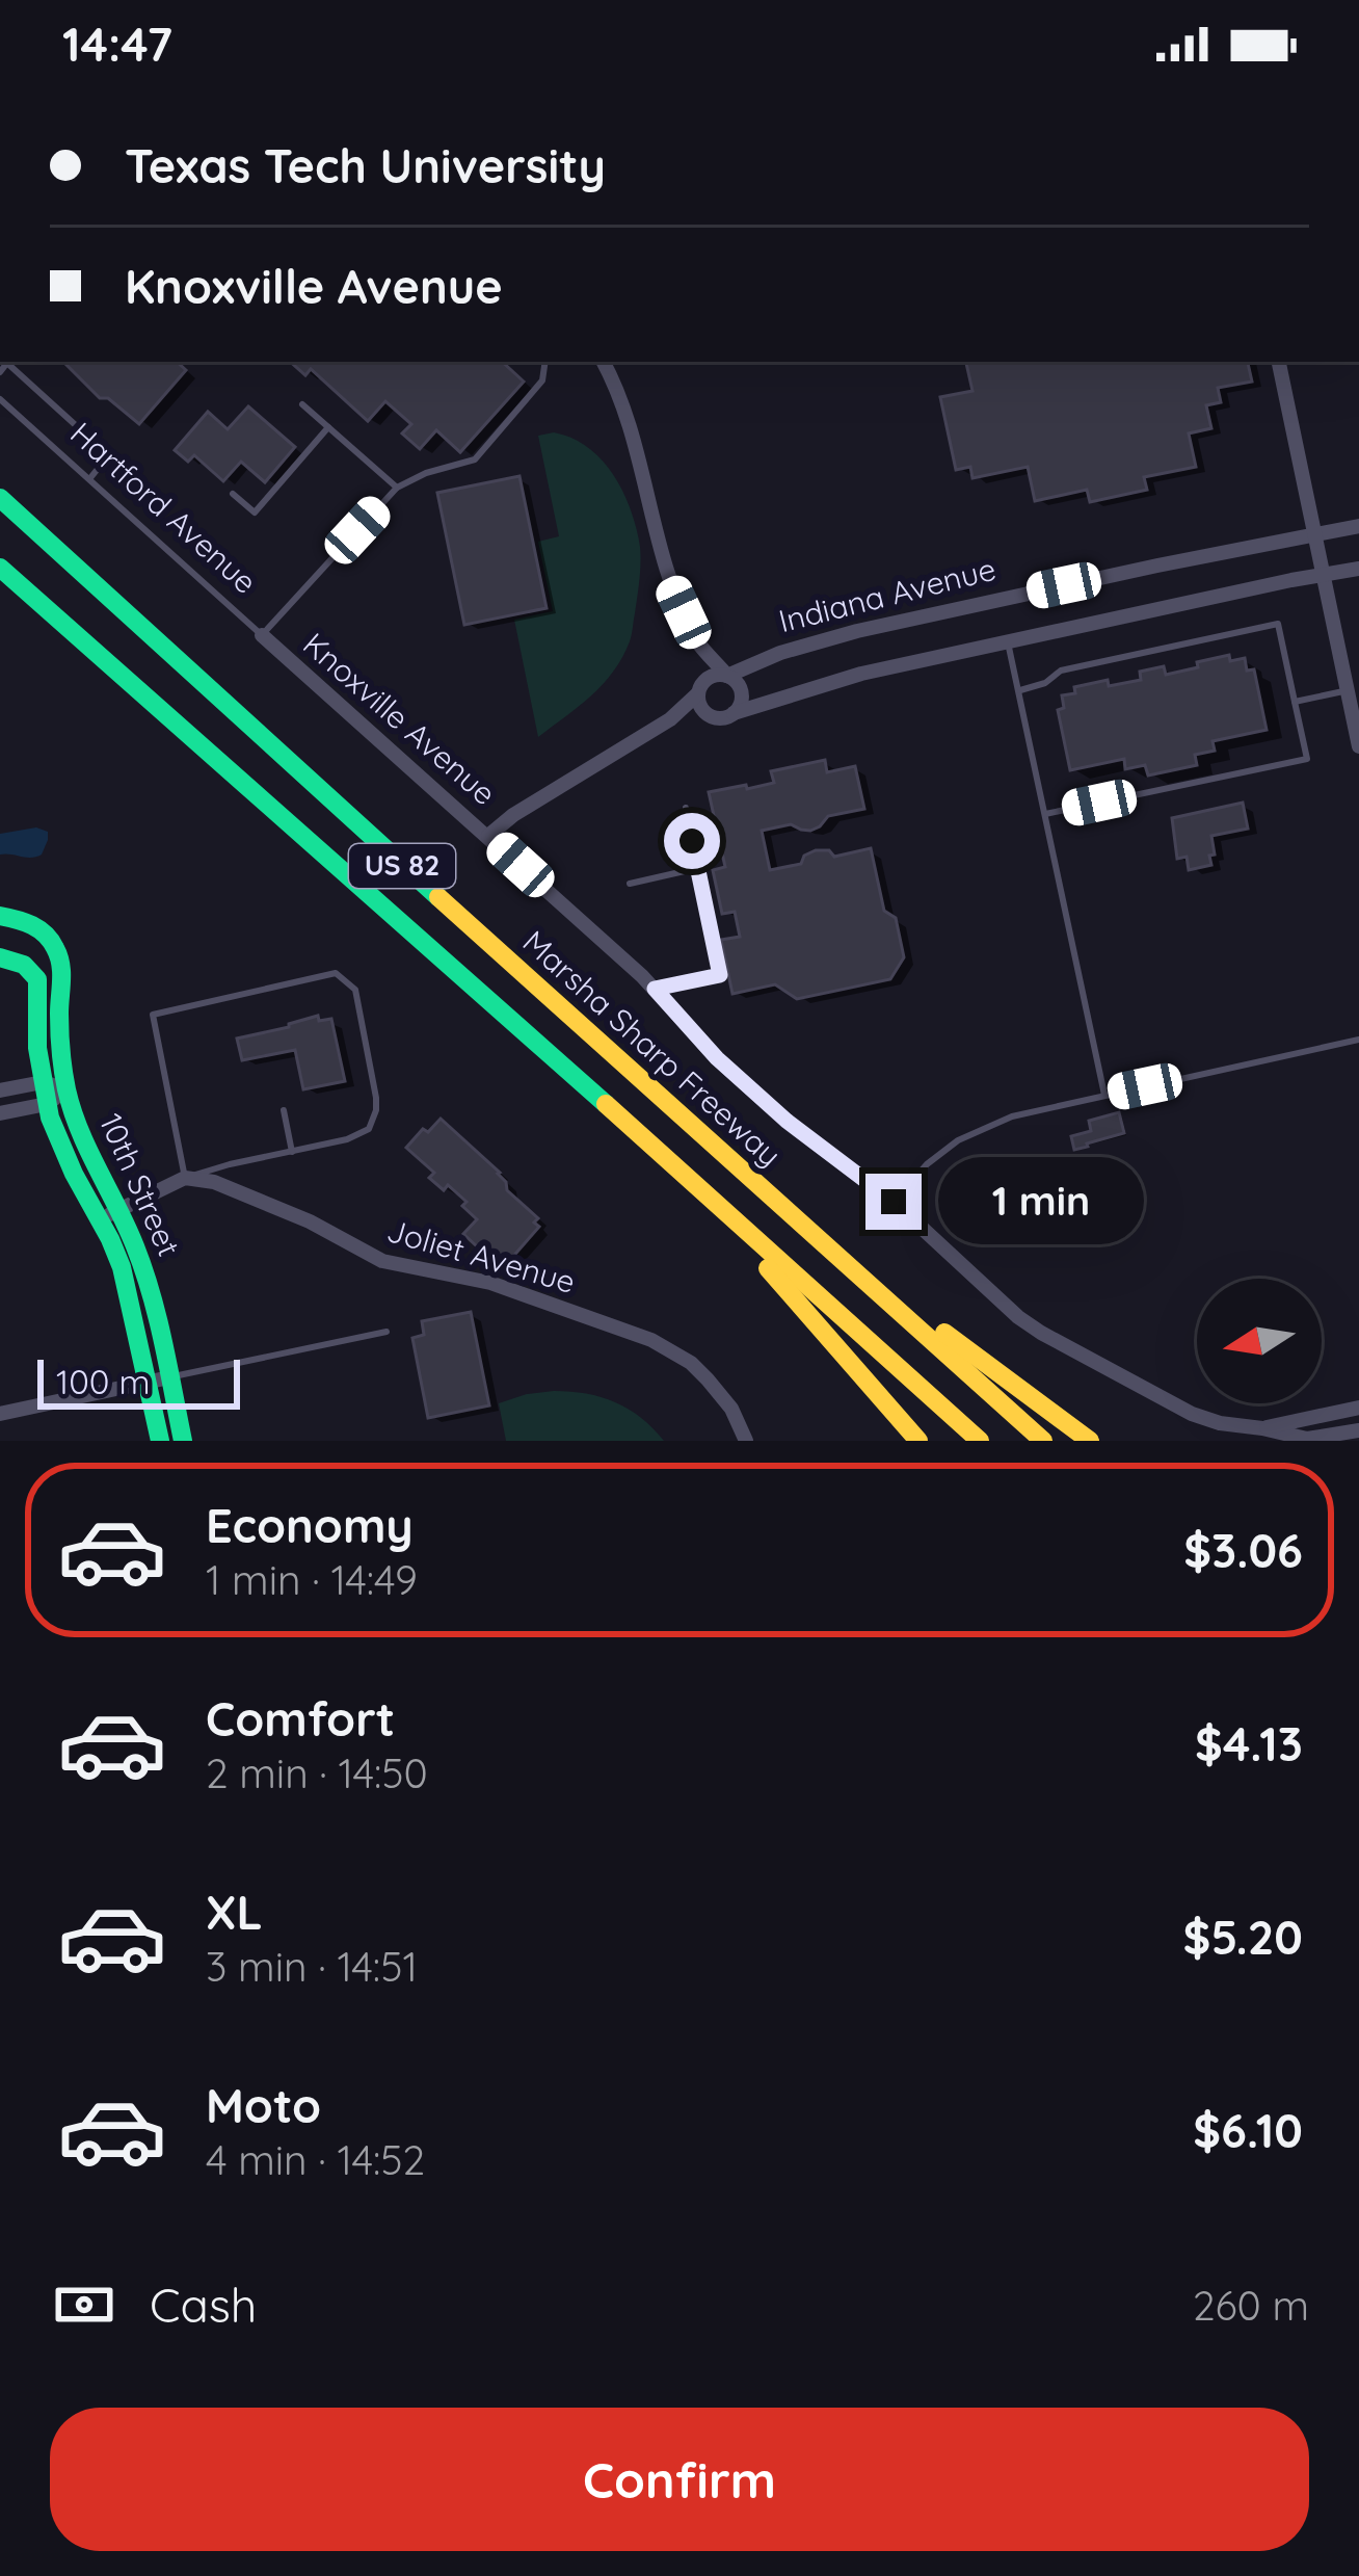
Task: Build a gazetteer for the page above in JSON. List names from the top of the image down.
{
  "streets": {
    "main road": ["US 82", "Marsha Sharp Freeway", "10th Street"],
    "street": ["Indiana Avenue", "Knoxville Avenue", "Joliet Avenue"],
    "lane": ["Hartford Avenue"]
  },
  "crossings": [
    ["Hartford Avenue", "Knoxville Avenue"]
  ],
  "scale_bar": "100 m",
  "north": "left",
  "page": {
    "status": "14:47",
    "banner": ["Texas Tech University", "Knoxville Avenue"],
    "bubble": "1 min",
    "scale": "100 m",
    "list": [
      {
        "name": "Economy",
        "note": "1 min · 14:49",
        "value": "$3.06"
      },
      {
        "name": "Comfort",
        "note": "2 min · 14:50",
        "value": "$4.13"
      },
      {
        "name": "XL",
        "note": "3 min · 14:51",
        "value": "$5.20"
      },
      {
        "name": "Moto",
        "note": "4 min · 14:52",
        "value": "$6.10"
      }
    ],
    "pay": ["Cash", "260 m"],
    "buttons": "Confirm"
  }
}
